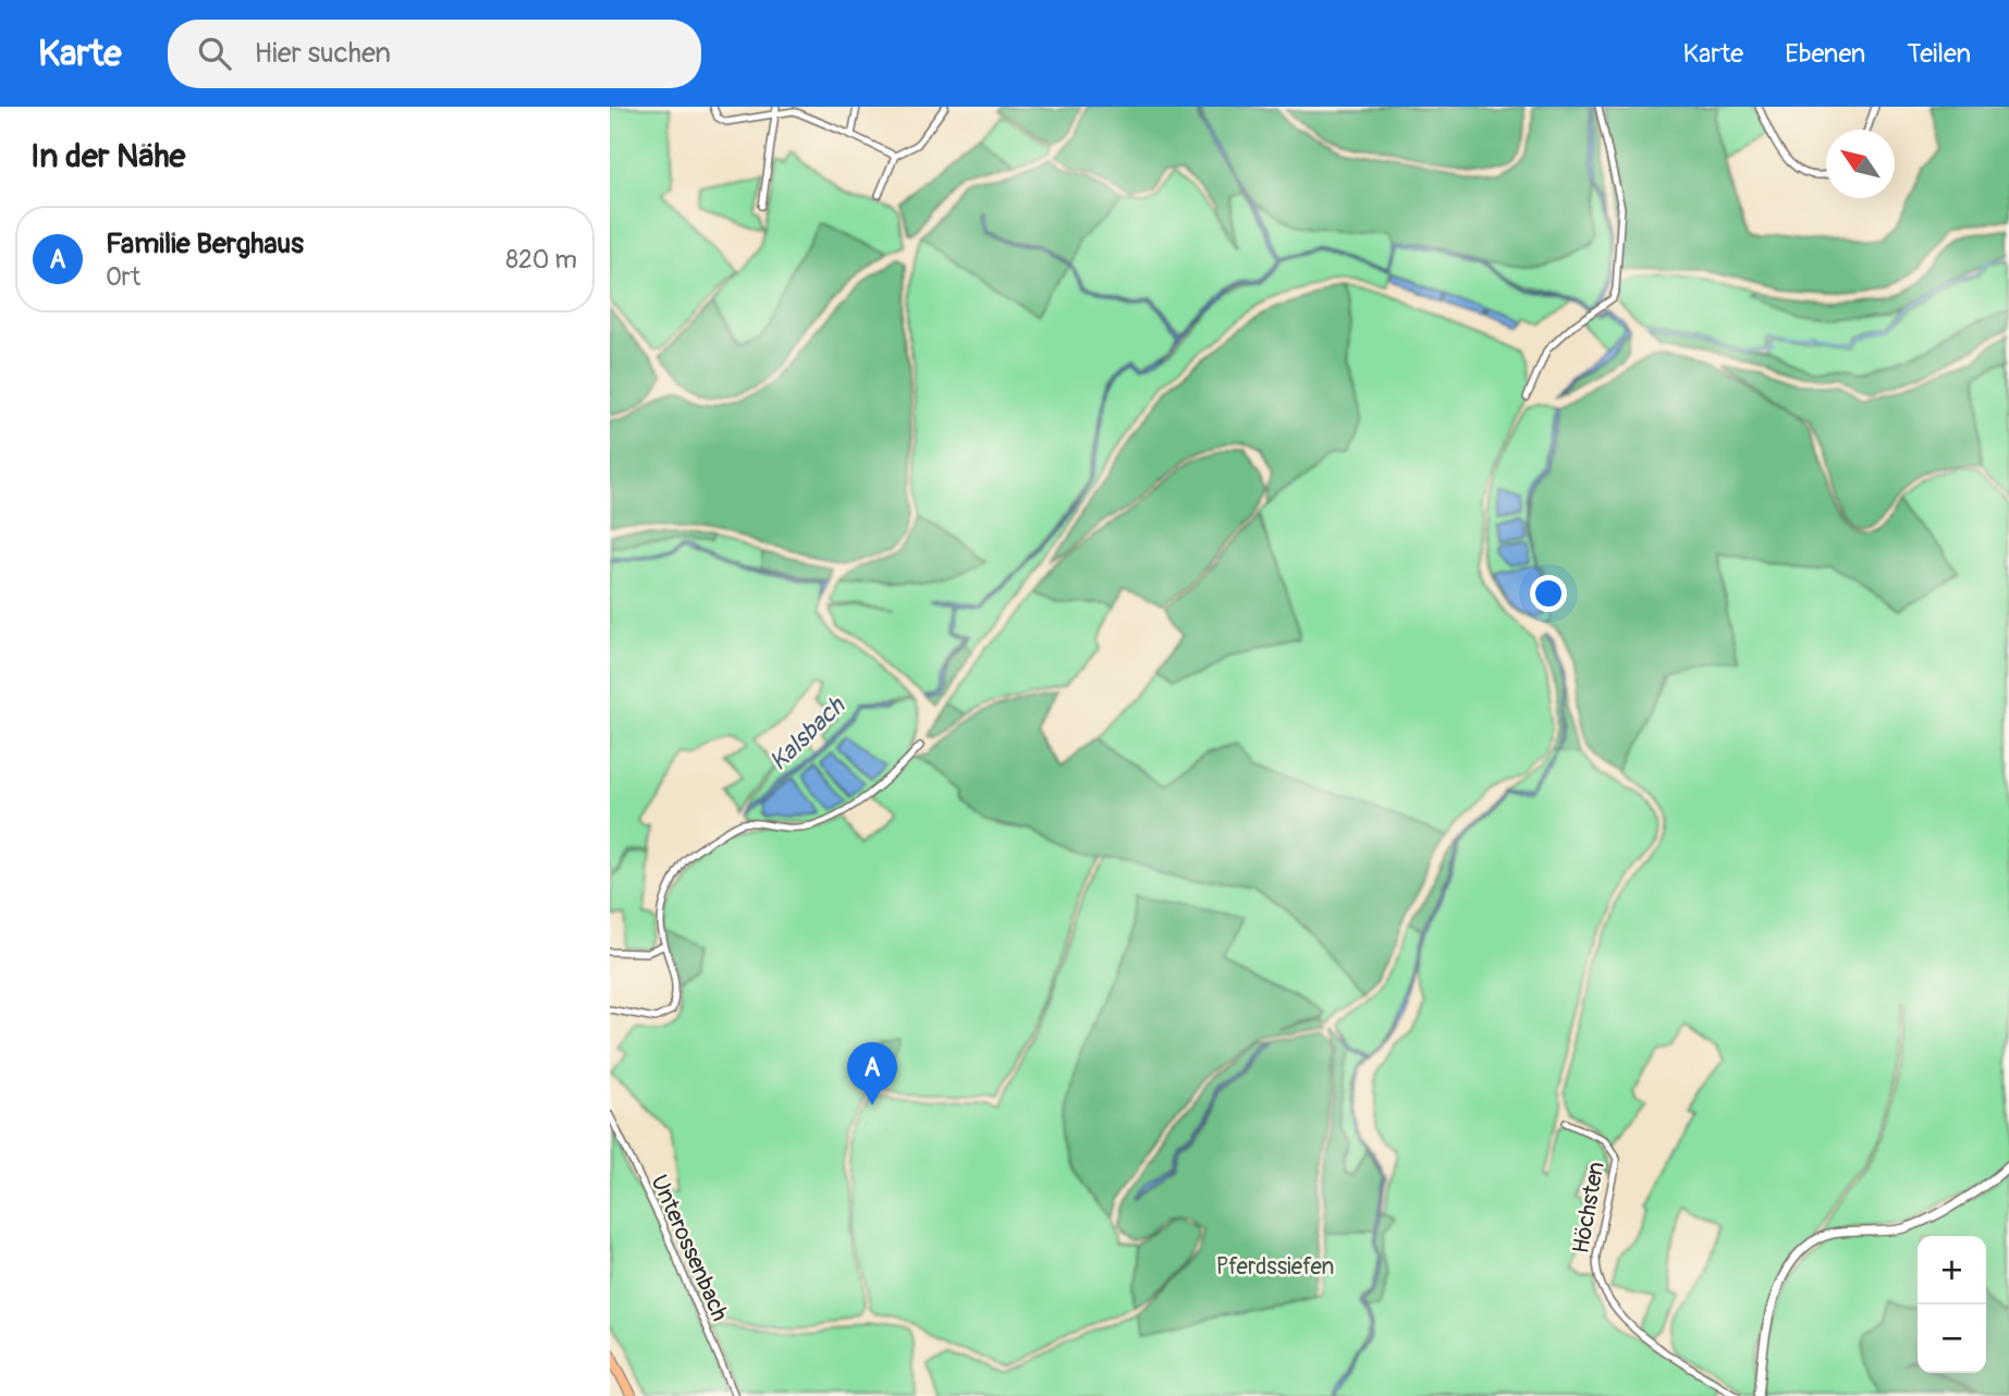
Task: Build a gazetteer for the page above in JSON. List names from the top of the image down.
{
  "streets": {
    "street": ["Höchsten", "Unterossenbach"]
  },
  "water": ["Kalsbach"],
  "parks": ["Pferdssiefen"],
  "north": "top left",
  "page": {
    "header": "Karte",
    "search": "Hier suchen",
    "nav": ["Karte", "Ebenen", "Teilen"],
    "heading": "In der Nähe",
    "list": [
      {
        "mark": "A",
        "name": "Familie Berghaus",
        "note": "Ort",
        "value": "820 m"
      }
    ],
    "pins": "A",
    "map_buttons": ["+", "−"]
  }
}
